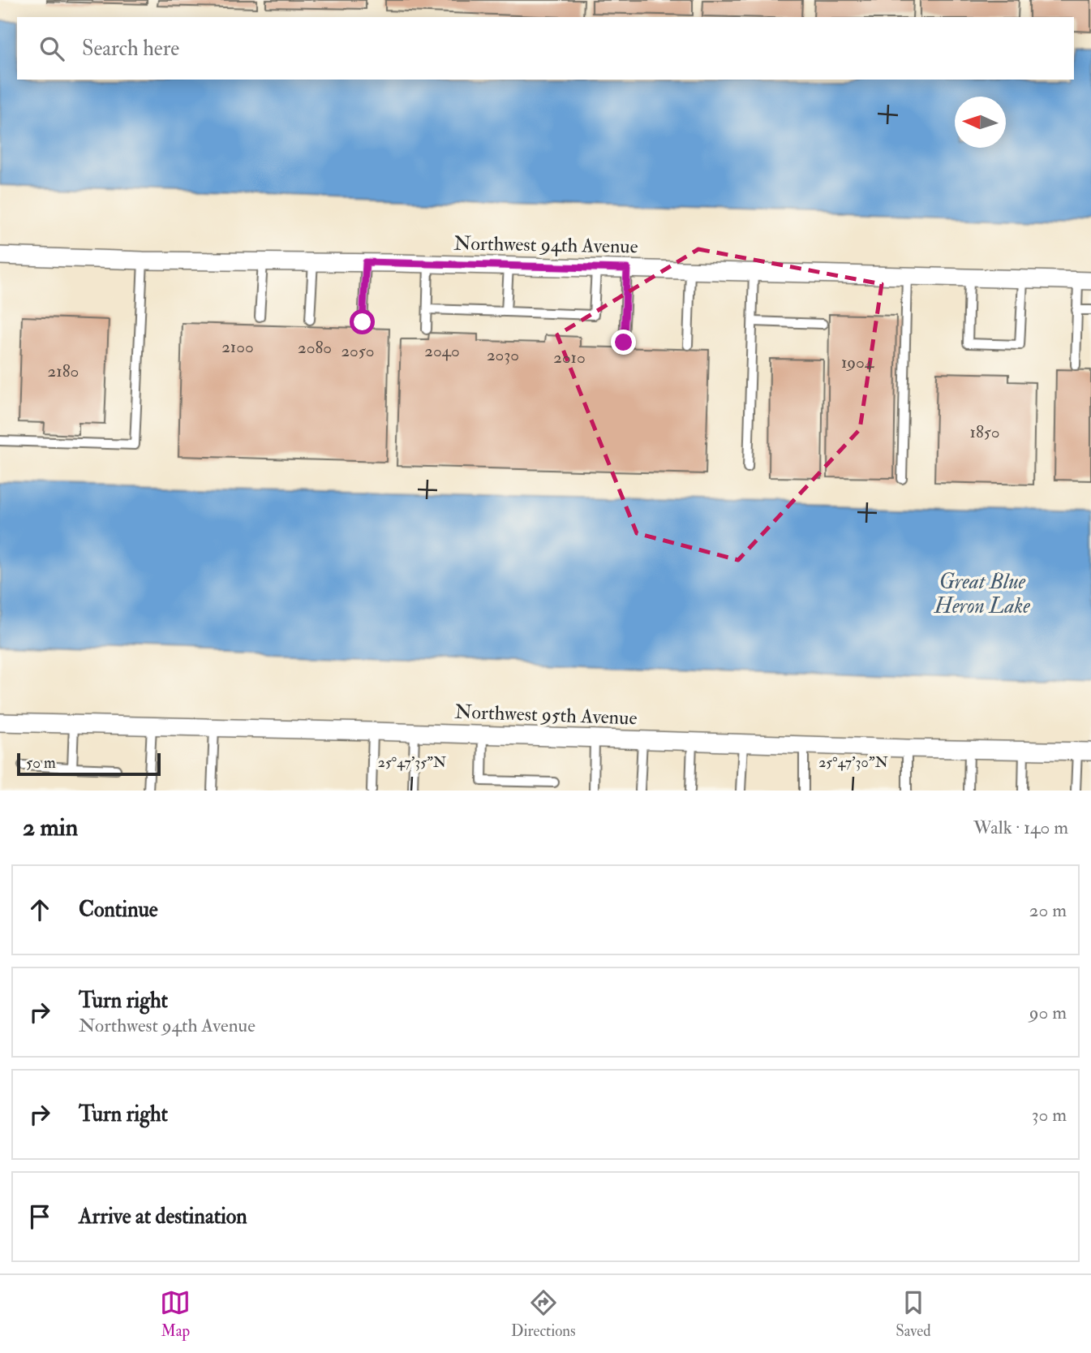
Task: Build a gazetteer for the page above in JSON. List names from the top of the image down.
{
  "streets": {
    "street": ["Northwest 94th Avenue", "Northwest 95th Avenue"]
  },
  "water": ["Great Blue Heron Lake"],
  "house_numbers": [
    "2100",
    "2080",
    "2050",
    "2040",
    "2030",
    "2010",
    "1904",
    "2180",
    "1850"
  ],
  "scale_bar": "50 m",
  "north": "left",
  "page": {
    "search": "Search here",
    "scale": "50 m",
    "heading": ["2 min", "Walk · 140 m"],
    "list": [
      ["Continue", "20 m"],
      ["Turn right", "Northwest 94th Avenue", "90 m"],
      ["Turn right", "30 m"],
      "Arrive at destination"
    ],
    "nav": ["Map", "Directions", "Saved"]
  },
  "coordinates": ["25°47'35\"N", "25°47'30\"N"]
}
